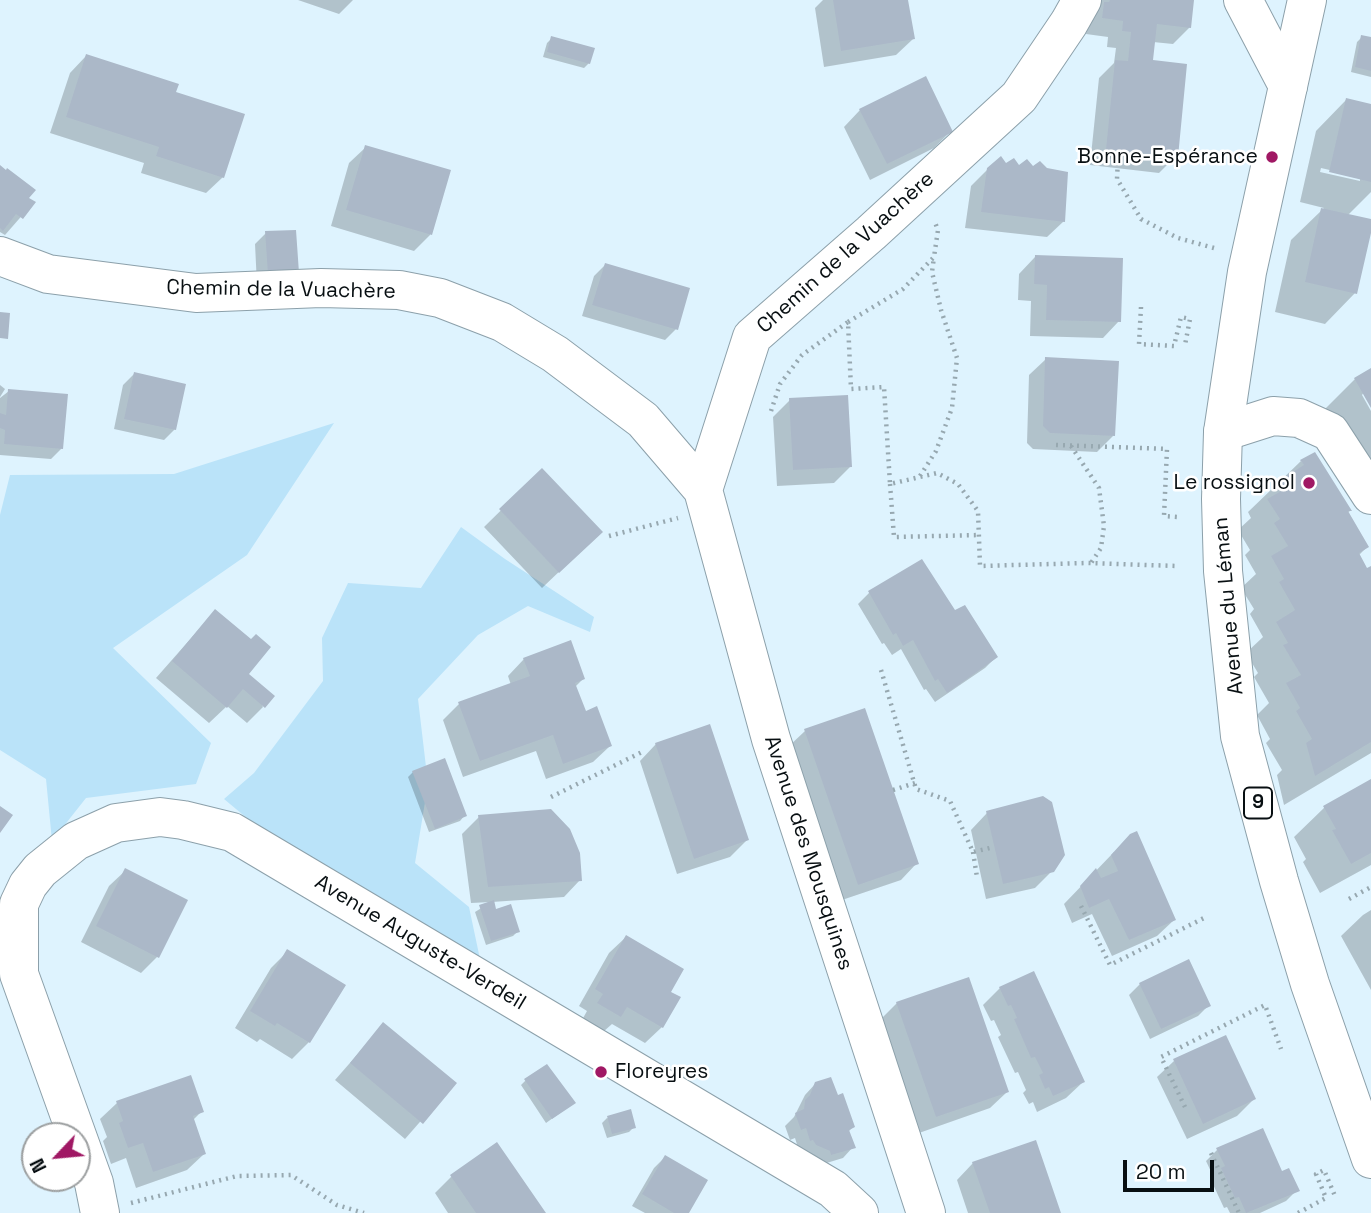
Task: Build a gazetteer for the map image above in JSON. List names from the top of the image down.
{
  "streets": {
    "street": [
      "Chemin de la Vuachère",
      "Avenue du Léman",
      "9",
      "Avenue des Mousquines",
      "Avenue Auguste-Verdeil"
    ]
  },
  "crossings": [
    ["Chemin de la Vuachère", "Avenue des Mousquines"]
  ],
  "places": ["Bonne-Espérance", "Le rossignol", "Floreyres"],
  "scale_bar": "20 m",
  "north": "bottom left"
}
